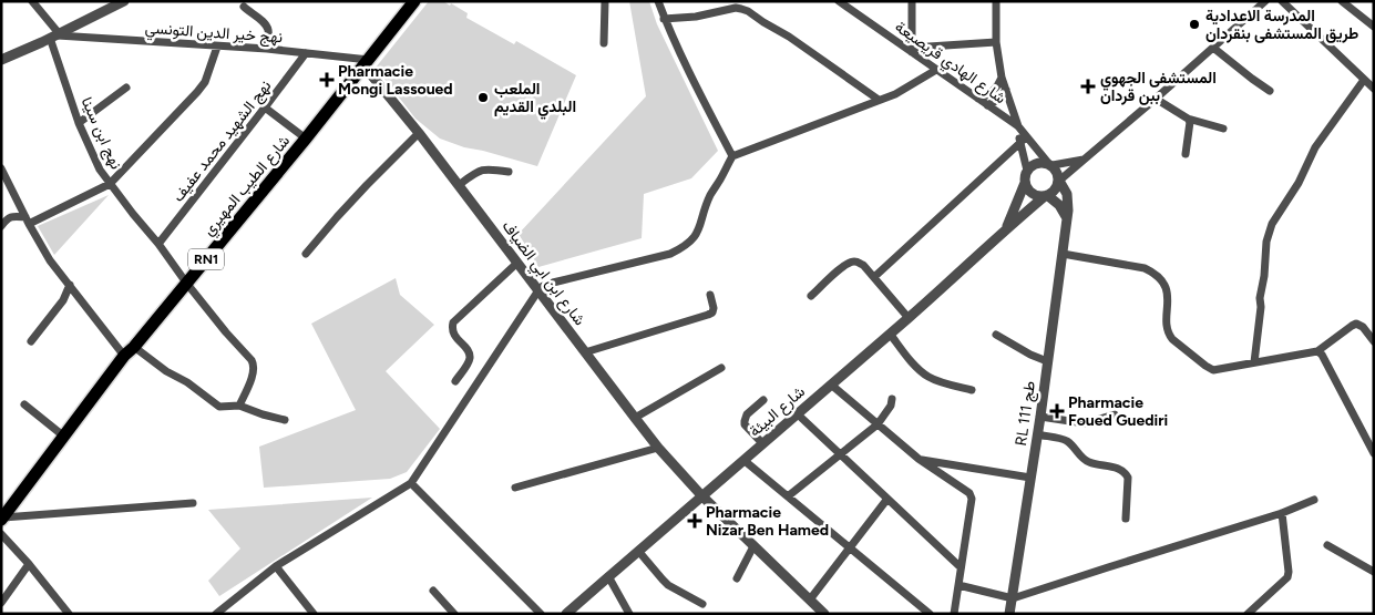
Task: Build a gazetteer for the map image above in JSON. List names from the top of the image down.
{
  "streets": {
    "main road": ["شارع الطيب المهيري", "RN1"],
    "street": [
      "نهج خير الدين التونسي",
      "شارع الهادي قريصيعة",
      "نهج ابن سينا",
      "نهج الشهيد محمد عفيف",
      "شارع ابن ابي الضياف",
      "شارع البيئة",
      "RL طج 111"
    ]
  },
  "crossings": [
    ["نهج خير الدين التونسي", "نهج ابن سينا"],
    ["نهج خير الدين التونسي", "نهج الشهيد محمد عفيف"],
    ["نهج خير الدين التونسي", "شارع الطيب المهيري"],
    ["نهج خير الدين التونسي", "شارع ابن ابي الضياف"],
    ["نهج ابن سينا", "نهج الشهيد محمد عفيف"],
    ["نهج ابن سينا", "شارع الطيب المهيري"],
    ["شارع الطيب المهيري", "شارع ابن ابي الضياف"],
    ["شارع ابن ابي الضياف", "شارع البيئة"],
    ["شارع البيئة", "RL طج 111"]
  ],
  "places": {
    "other": ["المدرسة الاعدادية طريق المستشفى بنقردان", "الملعب البلدي القديم"],
    "health": [
      "Pharmacie Mongi Lassoued",
      "المستشفى الجهوي ببن قردان",
      "Pharmacie Foued Guediri",
      "Pharmacie Nizar Ben Hamed"
    ]
  }
}
